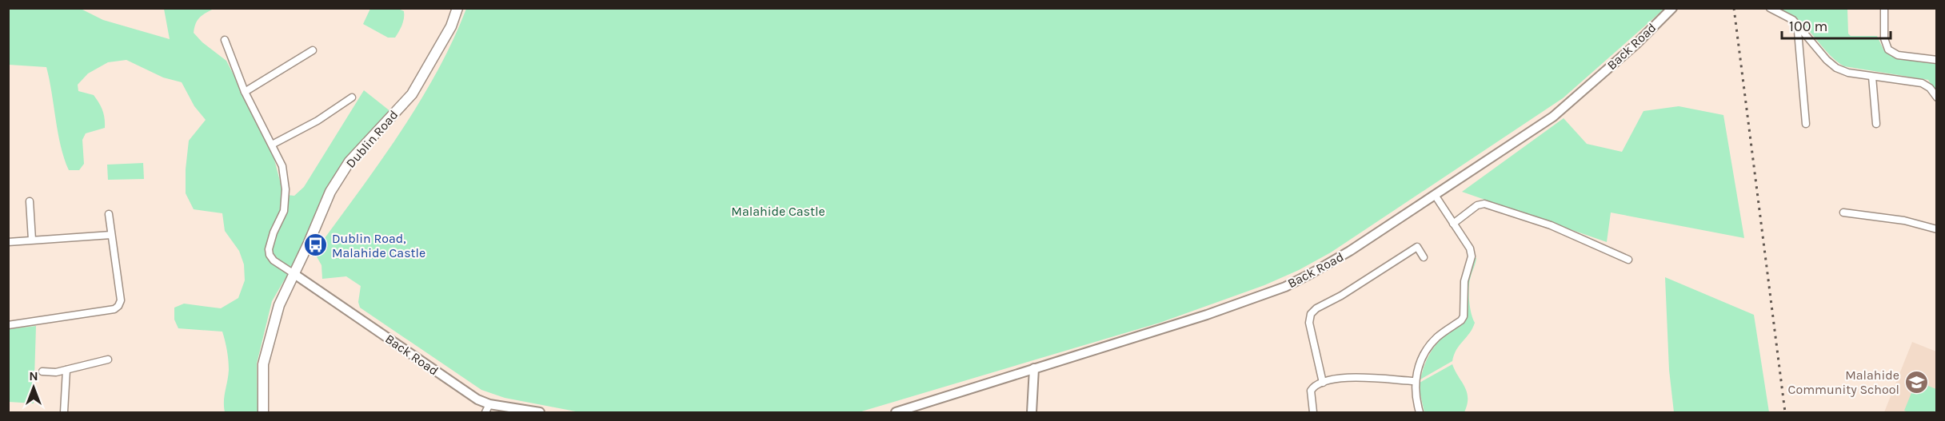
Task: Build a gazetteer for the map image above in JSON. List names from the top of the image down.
{
  "streets": {
    "main road": ["Dublin Road"],
    "street": ["Back Road"]
  },
  "crossings": [
    ["Back Road", "Dublin Road"]
  ],
  "parks": ["Malahide Castle"],
  "places": {
    "bus stop": ["Dublin Road, Malahide Castle"],
    "school or university": ["Malahide Community School"]
  },
  "scale_bar": "100 m",
  "north": "top"
}
